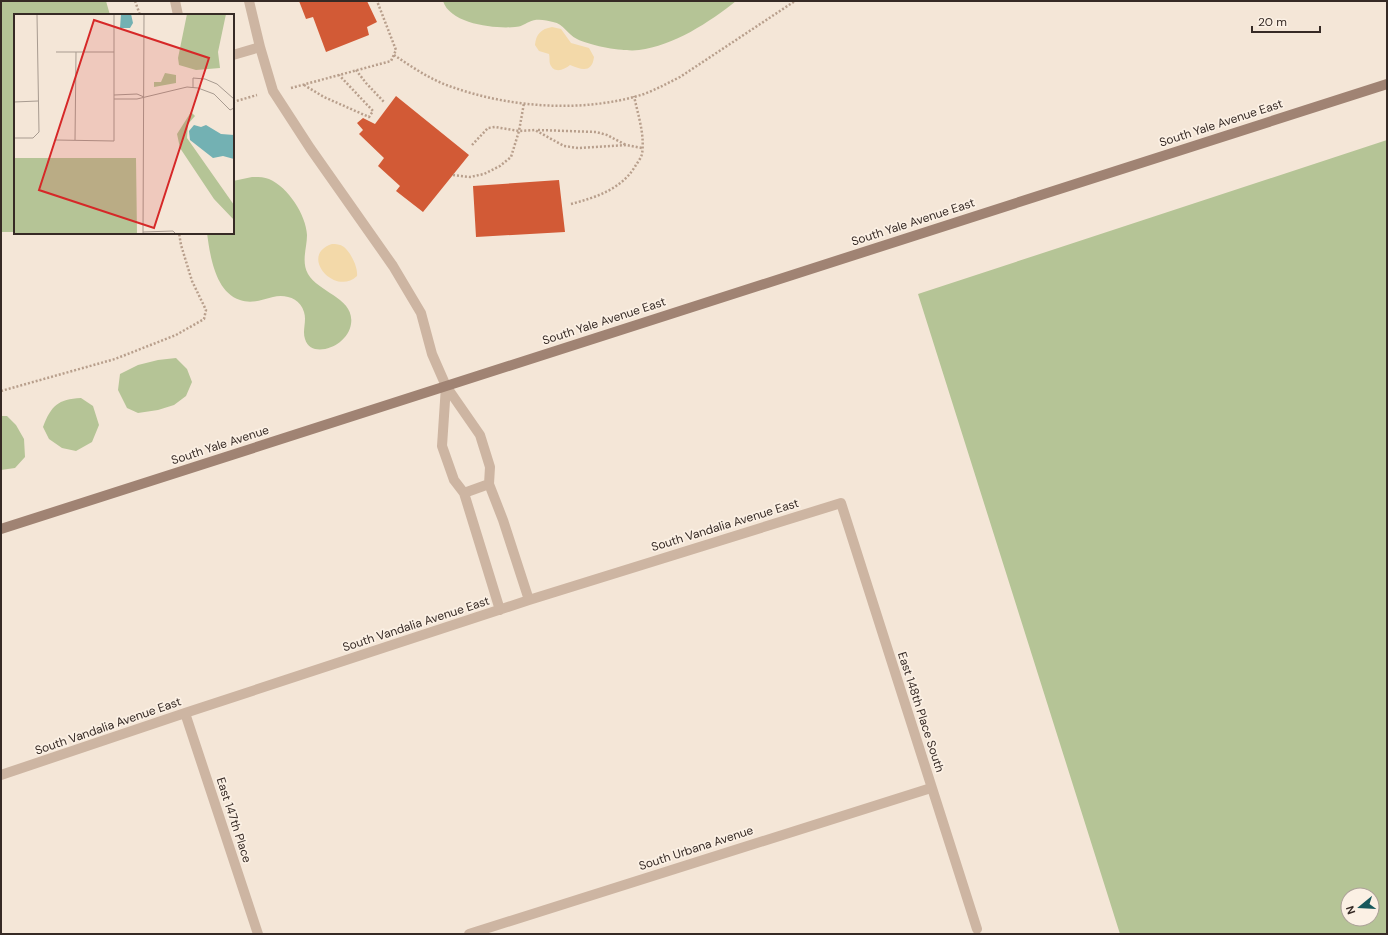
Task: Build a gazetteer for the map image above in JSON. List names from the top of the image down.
{
  "streets": {
    "street": [
      "South Yale Avenue East",
      "South Yale Avenue",
      "South Vandalia Avenue East",
      "East 148th Place South",
      "East 147th Place",
      "South Urbana Avenue"
    ]
  },
  "crossings": [
    ["South Yale Avenue East", "South Yale Avenue"],
    ["South Vandalia Avenue East", "East 148th Place South"],
    ["South Vandalia Avenue East", "East 147th Place"],
    ["East 148th Place South", "South Urbana Avenue"]
  ],
  "scale_bar": "20 m",
  "north": "left"
}
